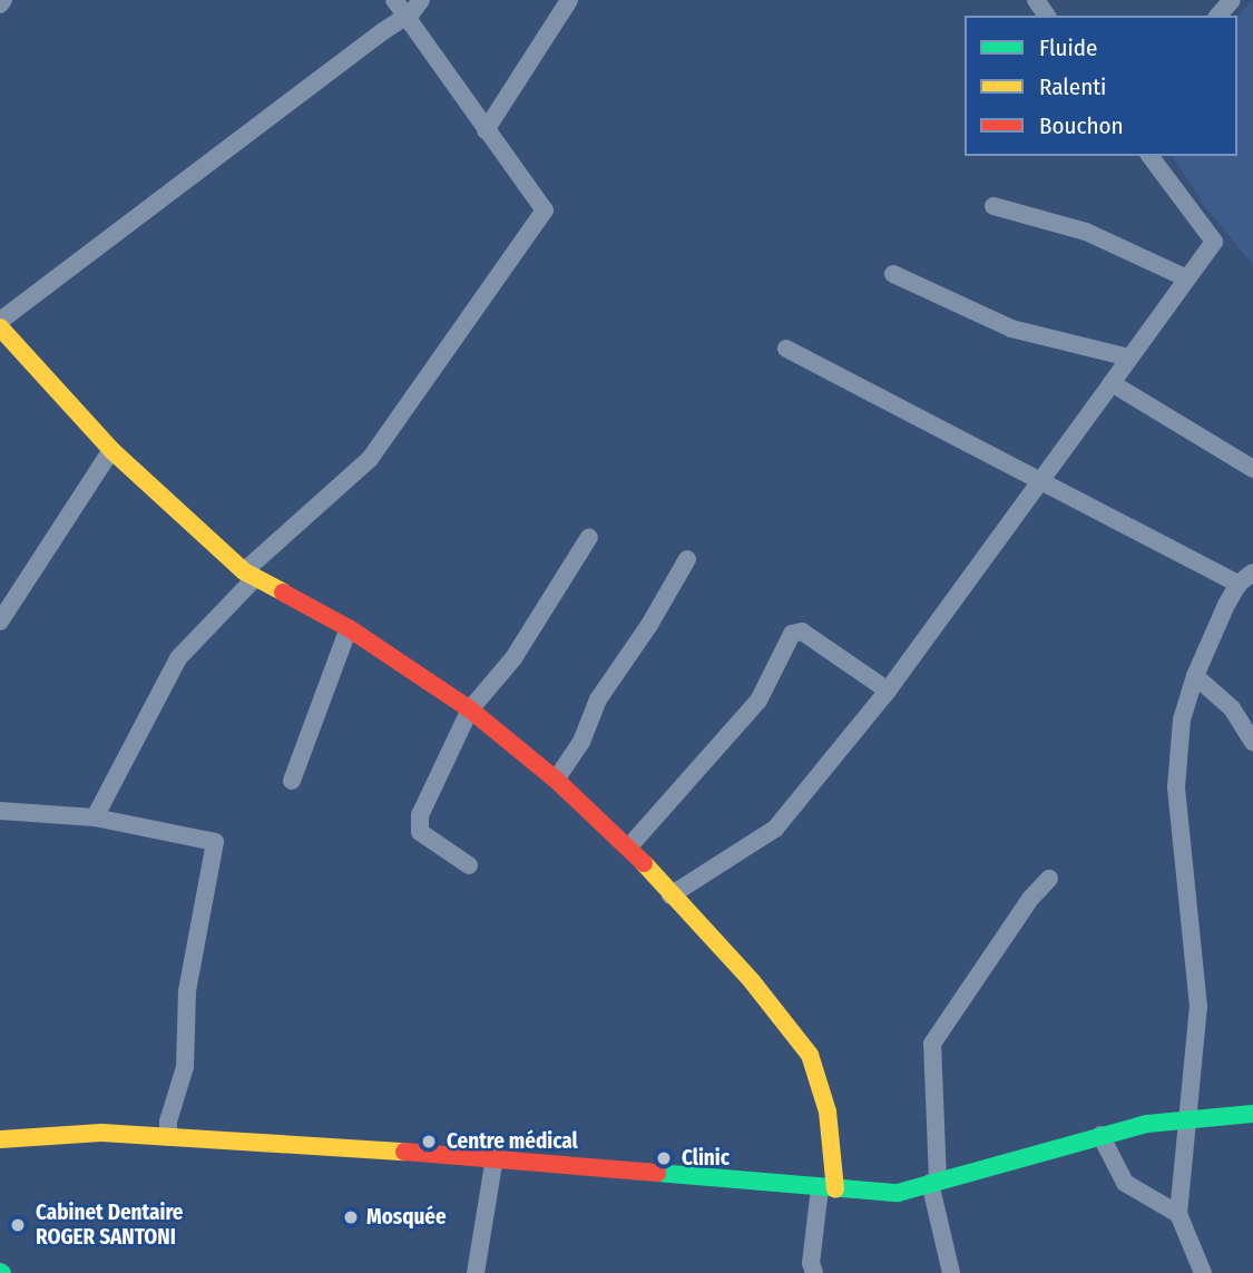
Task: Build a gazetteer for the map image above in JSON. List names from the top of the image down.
{
  "places": [
    "Centre médical",
    "Clinic",
    "Mosquée",
    "Cabinet Dentaire ROGER SANTONI"
  ],
  "legend": ["Fluide", "Ralenti", "Bouchon"]
}
